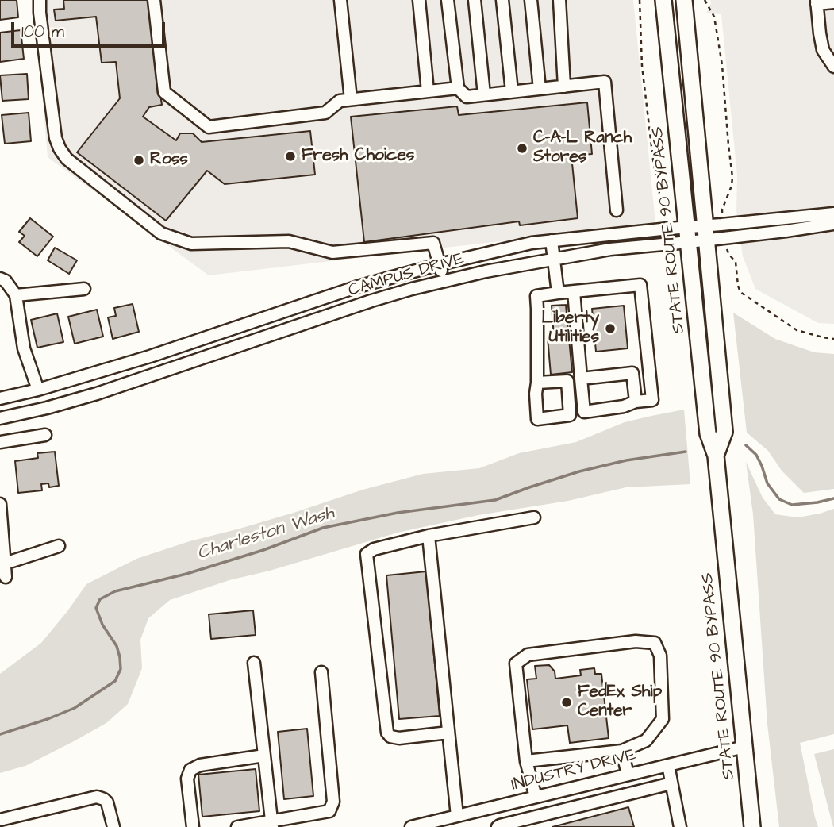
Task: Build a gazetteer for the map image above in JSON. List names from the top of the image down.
{
  "streets": {
    "highway": ["STATE ROUTE 90 BYPASS"],
    "street": ["CAMPUS DRIVE", "INDUSTRY DRIVE"]
  },
  "crossings": [
    ["STATE ROUTE 90 BYPASS", "CAMPUS DRIVE"],
    ["STATE ROUTE 90 BYPASS", "INDUSTRY DRIVE"]
  ],
  "water": ["Charleston Wash"],
  "places": [
    "C-A-L Ranch Stores",
    "Fresh Choices",
    "Ross",
    "Liberty Utilities",
    "FedEx Ship Center"
  ],
  "scale_bar": "100 m"
}
